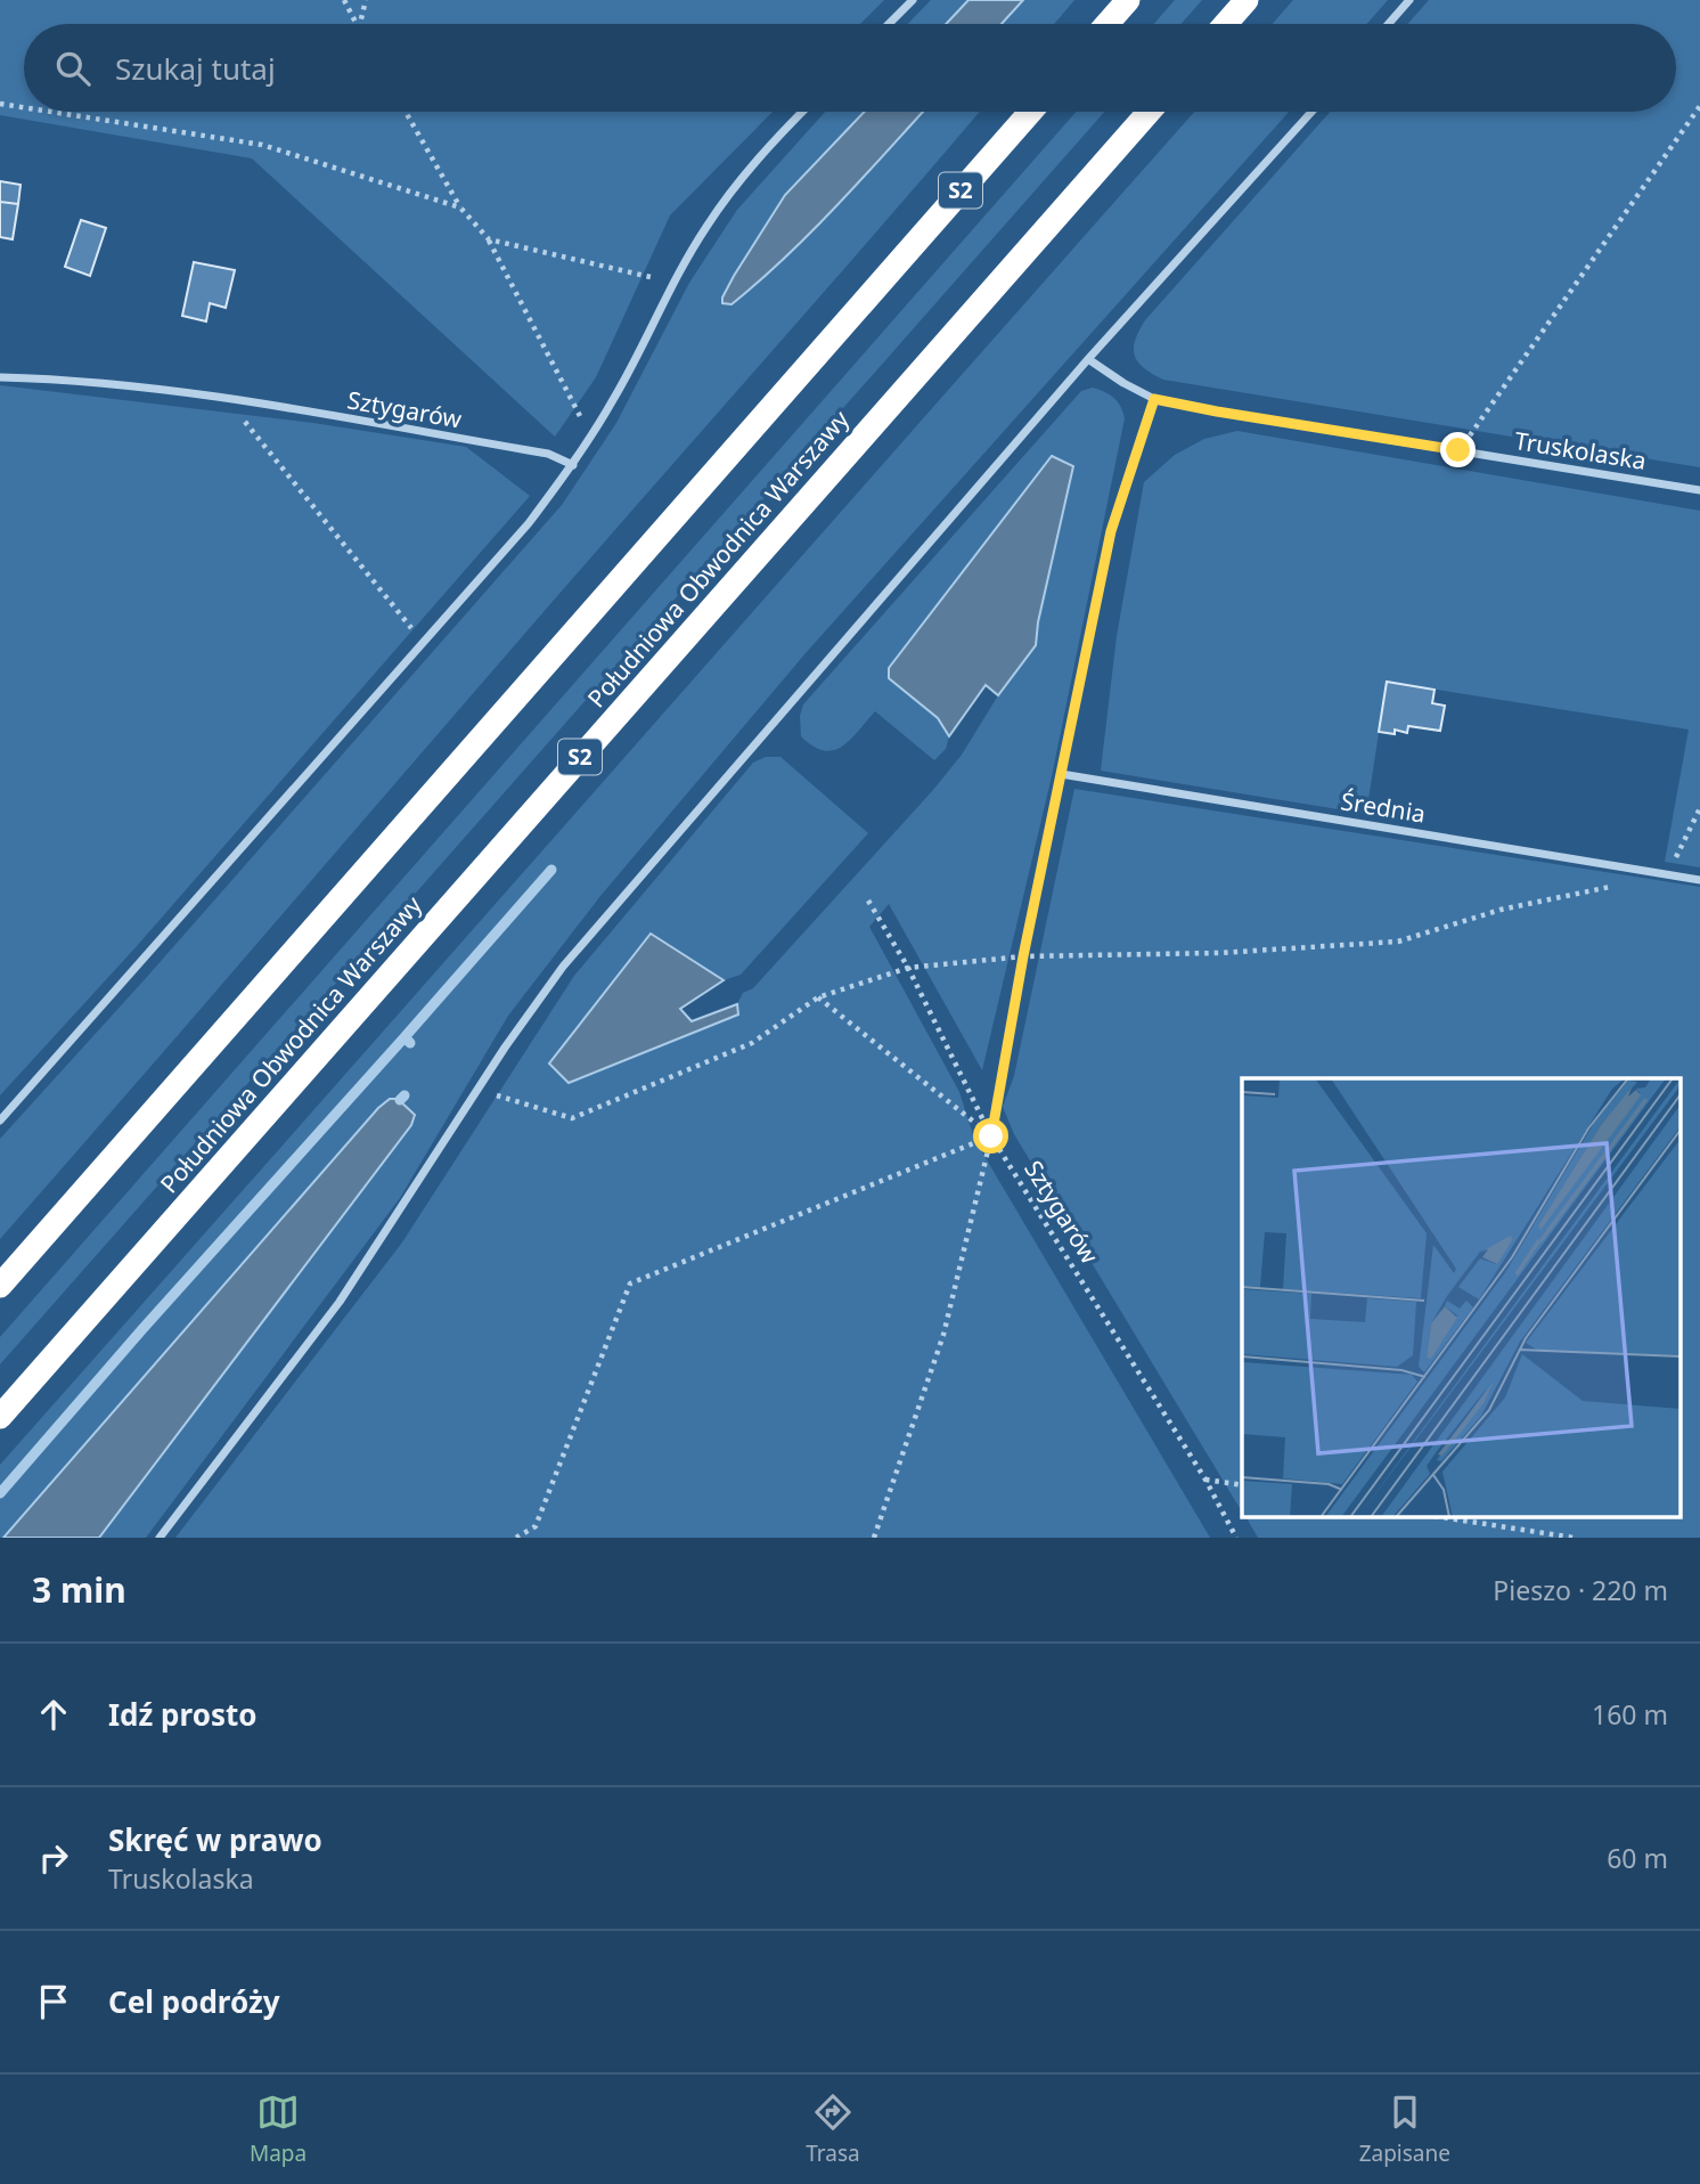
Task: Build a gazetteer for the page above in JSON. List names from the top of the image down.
{
  "streets": {
    "highway": ["S2", "Południowa Obwodnica Warszawy"],
    "street": ["Sztygarów", "Truskolaska", "Średnia"]
  },
  "page": {
    "search": "Szukaj tutaj",
    "heading": ["3 min", "Pieszo · 220 m"],
    "list": [
      ["Idź prosto", "160 m"],
      ["Skręć w prawo", "Truskolaska", "60 m"],
      "Cel podróży"
    ],
    "nav": ["Mapa", "Trasa", "Zapisane"]
  }
}
